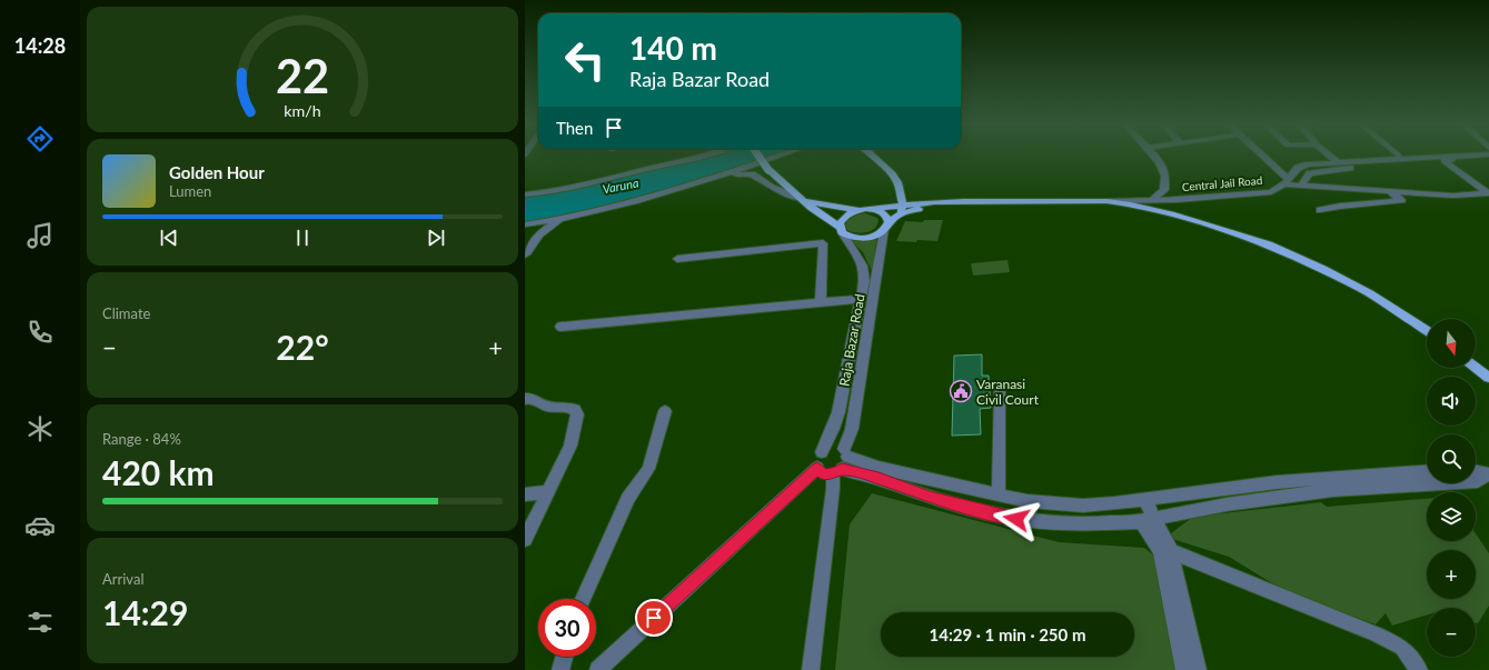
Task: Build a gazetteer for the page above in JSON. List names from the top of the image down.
{
  "streets": {
    "main road": ["Central Jail Road"],
    "street": ["Raja Bazar Road"]
  },
  "crossings": [
    ["Central Jail Road", "Raja Bazar Road"]
  ],
  "water": ["Varuna"],
  "places": {
    "public building": ["Varanasi Civil Court"]
  },
  "north": "bottom",
  "page": {
    "tabs": "14:28",
    "turn": ["140 m", "Raja Bazar Road"],
    "then": "Then",
    "song": ["Golden Hour", "Lumen"],
    "tile": [
      "Climate",
      ["Range · 84%", "420 km"],
      ["Arrival", "14:29"]
    ],
    "map_buttons": ["+", "−"],
    "heat": ["−", "22°", "+"],
    "limit": "30",
    "trip": "14:29 · 1 min · 250 m",
    "gauge": ["22", "km/h"]
  }
}
